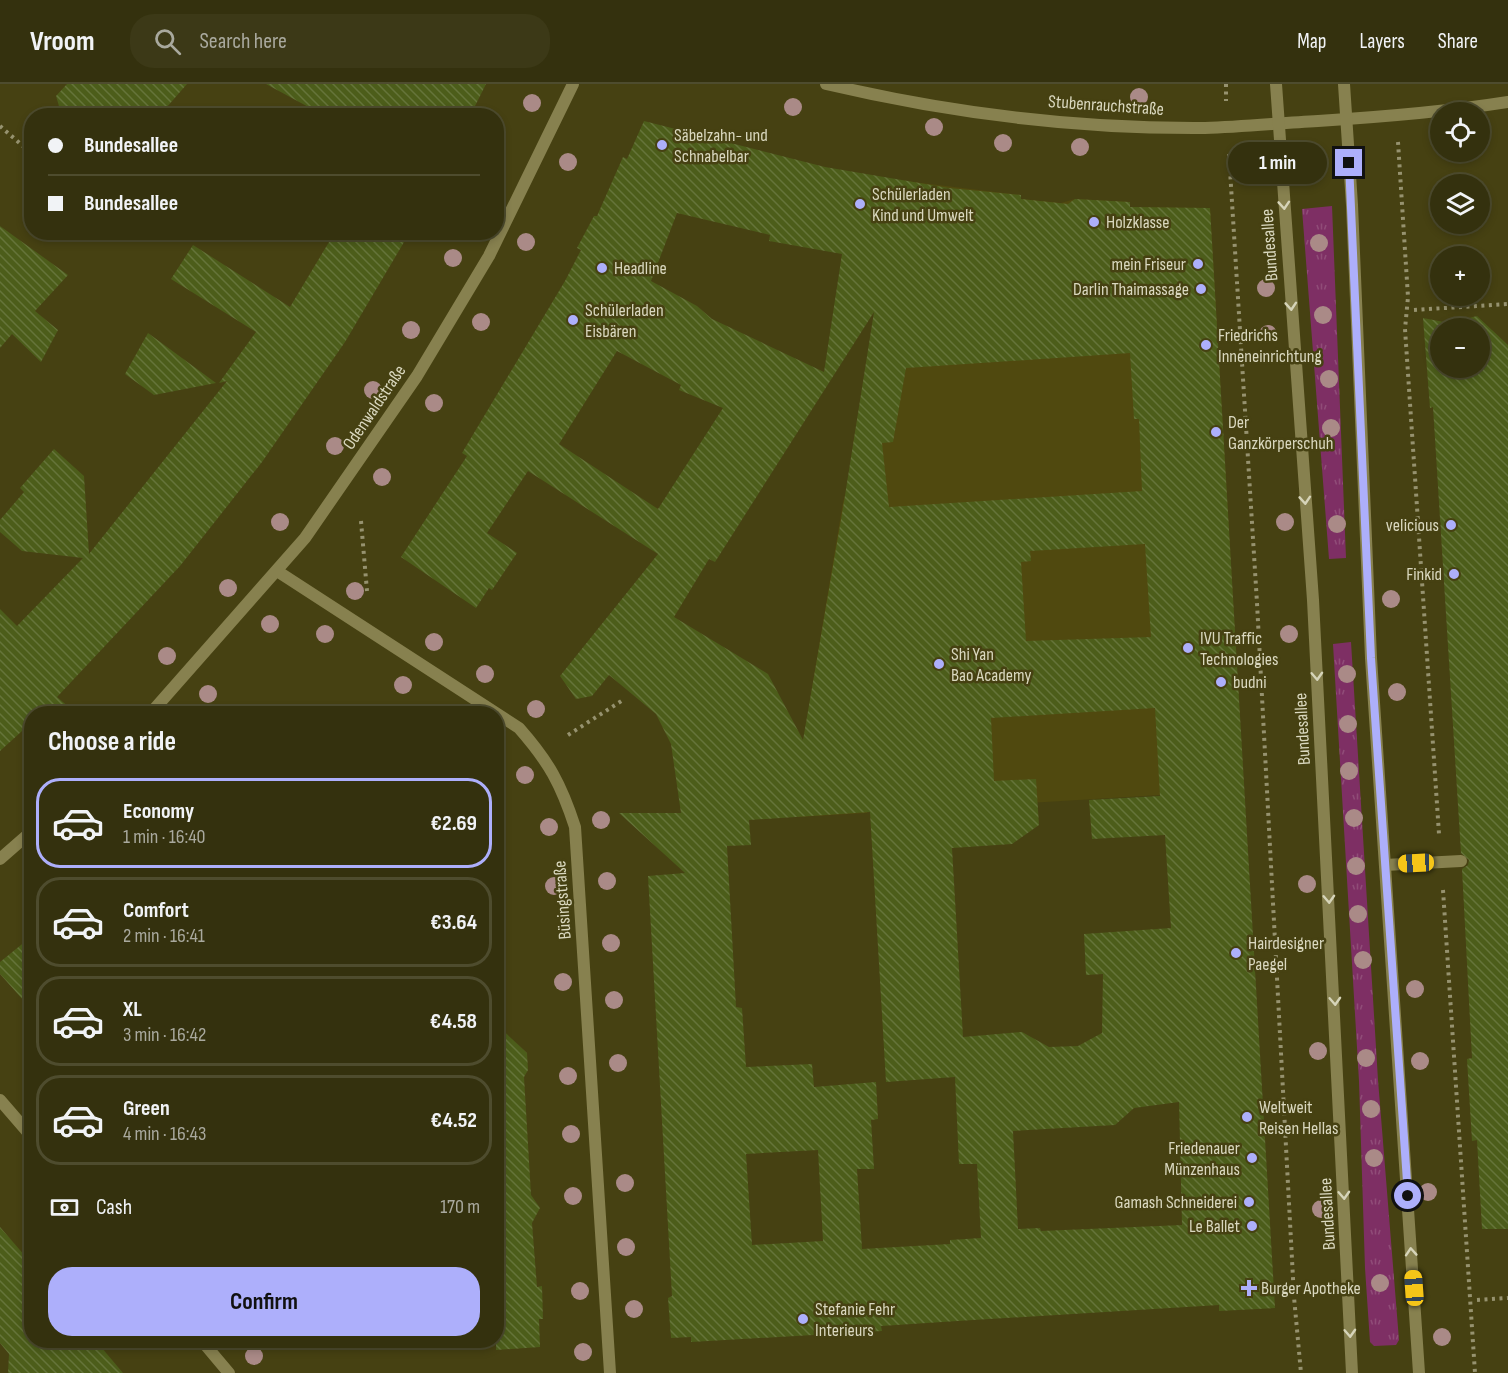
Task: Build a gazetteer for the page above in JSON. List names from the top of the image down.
{
  "streets": {
    "street": [
      "Stubenrauchstraße",
      "Bundesallee",
      "Odenwaldstraße",
      "Büsingstraße"
    ]
  },
  "crossings": [
    ["Stubenrauchstraße", "Bundesallee"],
    ["Odenwaldstraße", "Büsingstraße"]
  ],
  "places": {
    "other": [
      "Säbelzahn- und Schnabelbar",
      "Schülerladen Kind und Umwelt",
      "Holzklasse",
      "mein Friseur",
      "Headline",
      "Darlin Thaimassage",
      "Schülerladen Eisbären",
      "Friedrichs Inneneinrichtung",
      "Der Ganzkörperschuh",
      "velicious",
      "Finkid",
      "IVU Traffic Technologies",
      "Shi Yan Bao Academy",
      "budni",
      "Hairdesigner Paegel",
      "Weltweit Reisen Hellas",
      "Friedenauer Münzenhaus",
      "Gamash Schneiderei",
      "Le Ballet",
      "Stefanie Fehr Interieurs"
    ],
    "health": ["Burger Apotheke"]
  },
  "page": {
    "header": "Vroom",
    "search": "Search here",
    "nav": ["Map", "Layers", "Share"],
    "map_buttons": ["+", "−"],
    "banner": ["Bundesallee", "Bundesallee"],
    "bubble": "1 min",
    "heading": "Choose a ride",
    "list": [
      {
        "name": "Economy",
        "note": "1 min · 16:40",
        "value": "€2.69"
      },
      {
        "name": "Comfort",
        "note": "2 min · 16:41",
        "value": "€3.64"
      },
      {
        "name": "XL",
        "note": "3 min · 16:42",
        "value": "€4.58"
      },
      {
        "name": "Green",
        "note": "4 min · 16:43",
        "value": "€4.52"
      }
    ],
    "pay": ["Cash", "170 m"],
    "buttons": "Confirm"
  }
}
